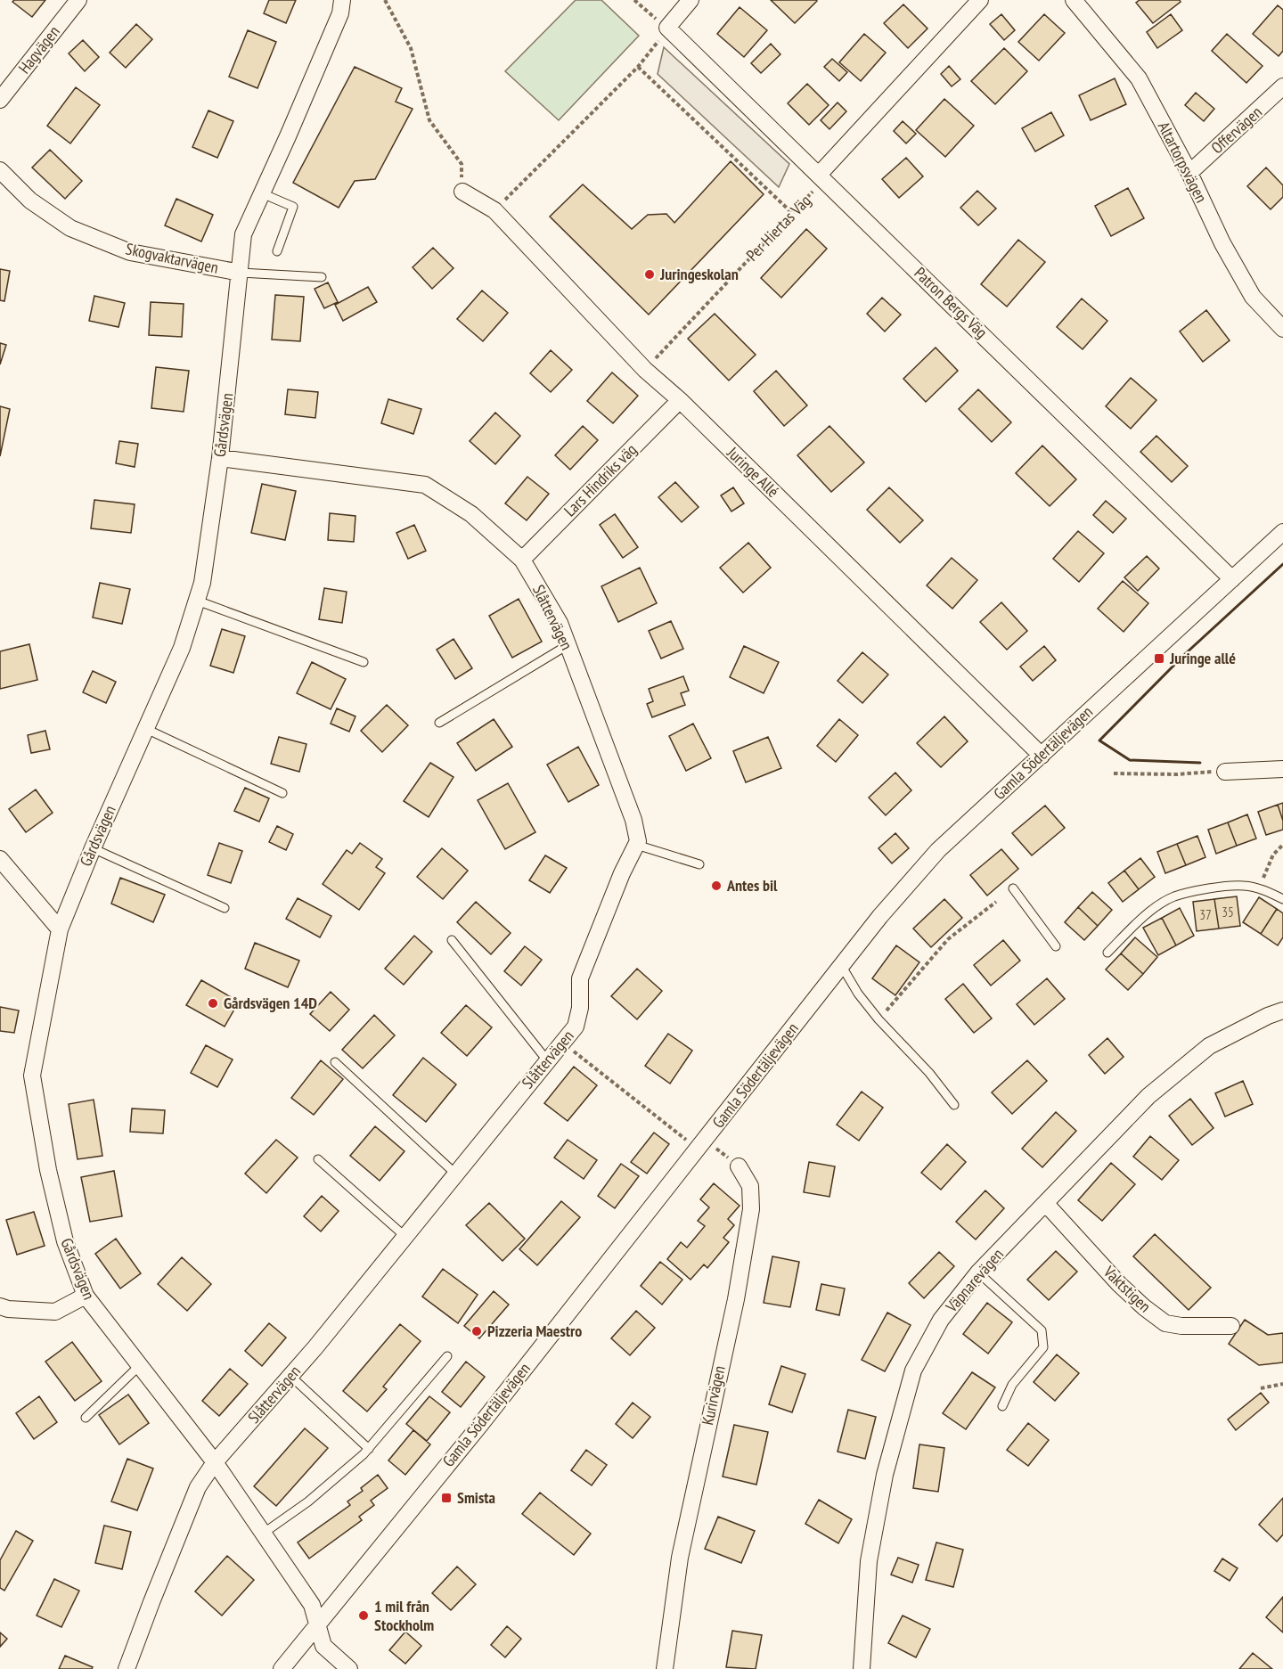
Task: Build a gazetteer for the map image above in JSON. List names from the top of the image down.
{
  "streets": {
    "street": [
      "Hagvägen",
      "Offervägen",
      "Altartorpsvägen",
      "Skogvaktarvägen",
      "Patron Bergs Väg",
      "Gårdsvägen",
      "Juringe Allé",
      "Lars Hindriks väg",
      "Slåttervägen",
      "Gamla Södertäljevägen",
      "Väpnarevägen",
      "Vaktstigen",
      "Kurirvägen"
    ],
    "path": ["Per Hiertas Väg"]
  },
  "crossings": [
    ["Offervägen", "Altartorpsvägen"],
    ["Per Hiertas Väg", "Patron Bergs Väg"],
    ["Per Hiertas Väg", "Juringe Allé"],
    ["Skogvaktarvägen", "Gårdsvägen"],
    ["Patron Bergs Väg", "Gamla Södertäljevägen"],
    ["Gårdsvägen", "Slåttervägen"],
    ["Gårdsvägen", "Gamla Södertäljevägen"],
    ["Juringe Allé", "Lars Hindriks väg"],
    ["Juringe Allé", "Gamla Södertäljevägen"],
    ["Lars Hindriks väg", "Slåttervägen"],
    ["Väpnarevägen", "Vaktstigen"]
  ],
  "places": {
    "other": [
      "Juringeskolan",
      "Antes bil",
      "Gårdsvägen 14D",
      "Pizzeria Maestro",
      "1 mil från Stockholm"
    ],
    "transit": ["Juringe allé", "Smista"]
  },
  "house_numbers": ["35", "37"]
}
